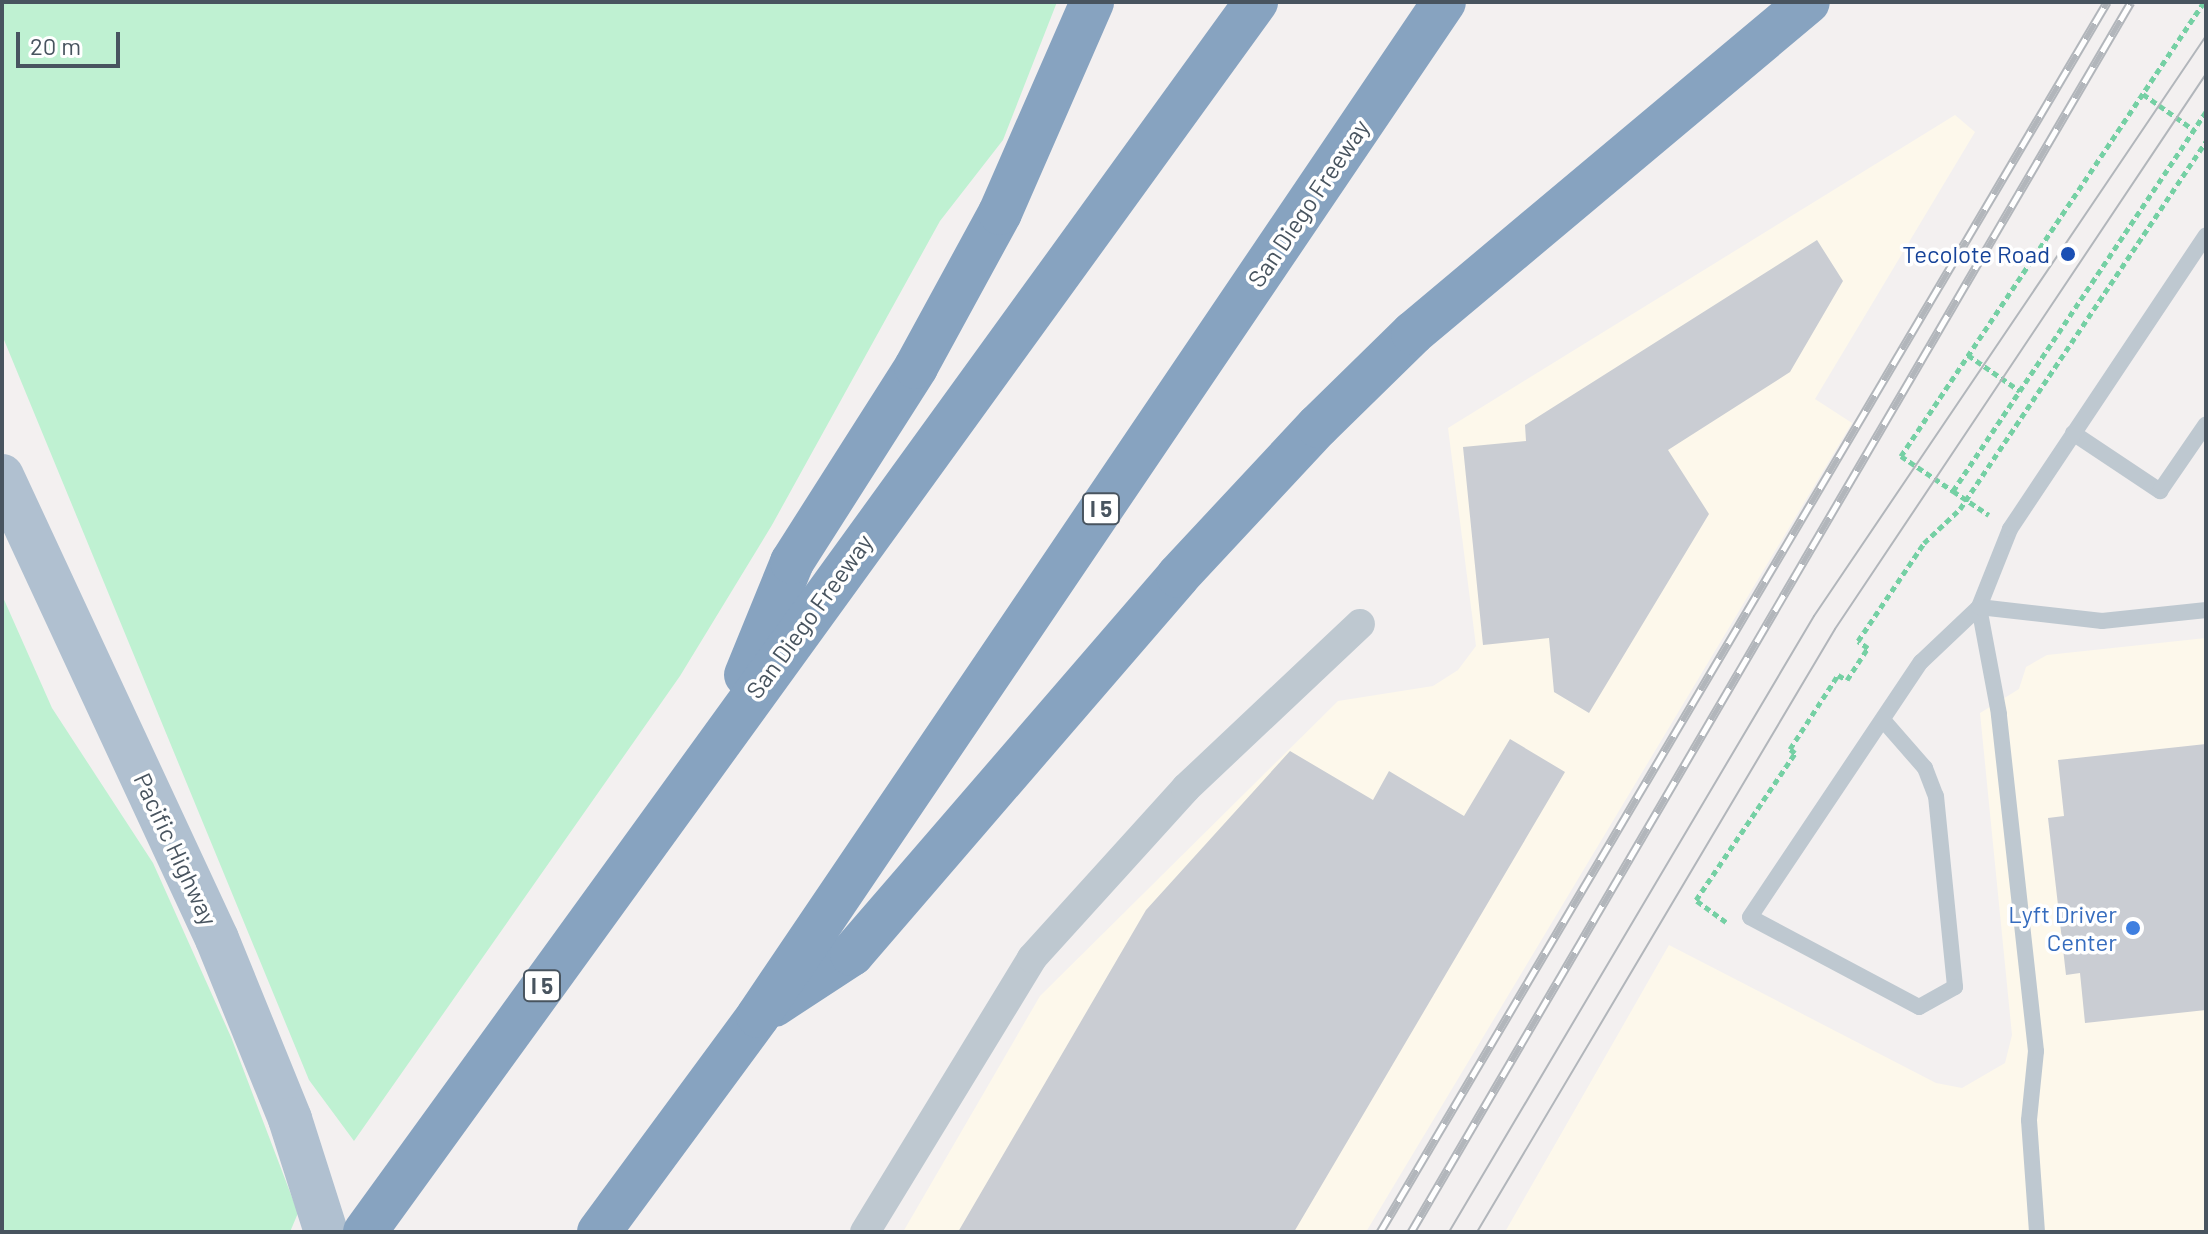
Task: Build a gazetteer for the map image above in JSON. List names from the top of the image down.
{
  "streets": {
    "highway": ["San Diego Freeway", "I 5"],
    "main road": ["Pacific Highway"]
  },
  "places": ["Tecolote Road", "Lyft Driver Center"],
  "scale_bar": "20 m"
}
